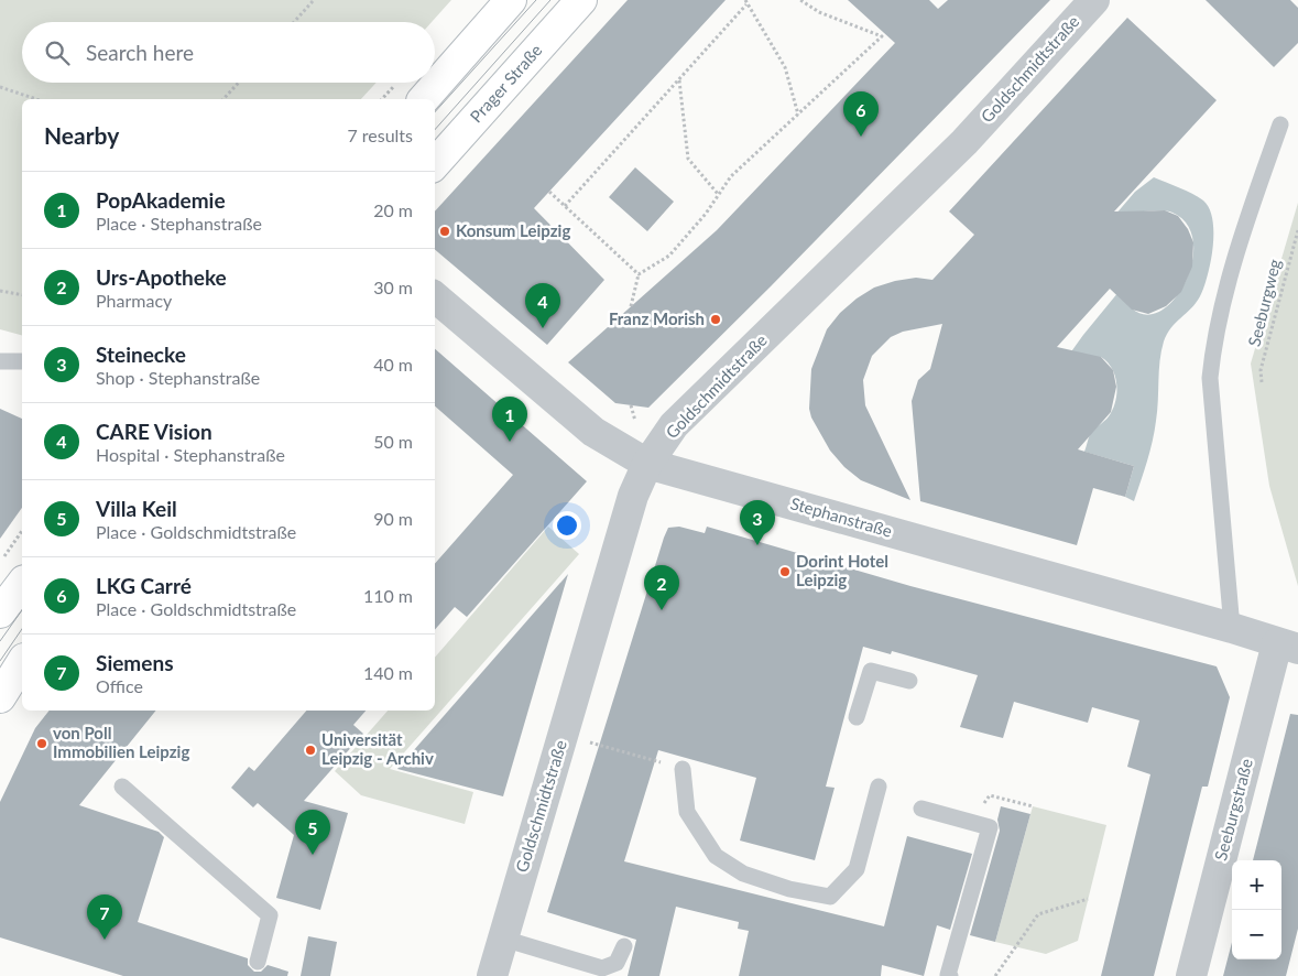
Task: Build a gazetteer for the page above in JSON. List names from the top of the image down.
{
  "streets": {
    "main road": ["Prager Straße"],
    "street": ["Goldschmidtstraße", "Stephanstraße", "Seeburgstraße"],
    "path": ["Seeburgweg"]
  },
  "crossings": [
    ["Goldschmidtstraße", "Stephanstraße"],
    ["Stephanstraße", "Seeburgstraße"]
  ],
  "places": [
    "Konsum Leipzig",
    "Franz Morish",
    "Dorint Hotel Leipzig",
    "von Poll Immobilien Leipzig",
    "Universität Leipzig - Archiv"
  ],
  "page": {
    "search": "Search here",
    "pins": [
      "6",
      "4",
      "1",
      "3",
      "2",
      "5",
      "7"
    ],
    "heading": ["Nearby", "7 results"],
    "list": [
      {
        "mark": "1",
        "name": "PopAkademie",
        "note": "Place · Stephanstraße",
        "value": "20 m"
      },
      {
        "mark": "2",
        "name": "Urs-Apotheke",
        "note": "Pharmacy",
        "value": "30 m"
      },
      {
        "mark": "3",
        "name": "Steinecke",
        "note": "Shop · Stephanstraße",
        "value": "40 m"
      },
      {
        "mark": "4",
        "name": "CARE Vision",
        "note": "Hospital · Stephanstraße",
        "value": "50 m"
      },
      {
        "mark": "5",
        "name": "Villa Keil",
        "note": "Place · Goldschmidtstraße",
        "value": "90 m"
      },
      {
        "mark": "6",
        "name": "LKG Carré",
        "note": "Place · Goldschmidtstraße",
        "value": "110 m"
      },
      {
        "mark": "7",
        "name": "Siemens",
        "note": "Office",
        "value": "140 m"
      }
    ],
    "map_buttons": ["+", "−"]
  }
}
